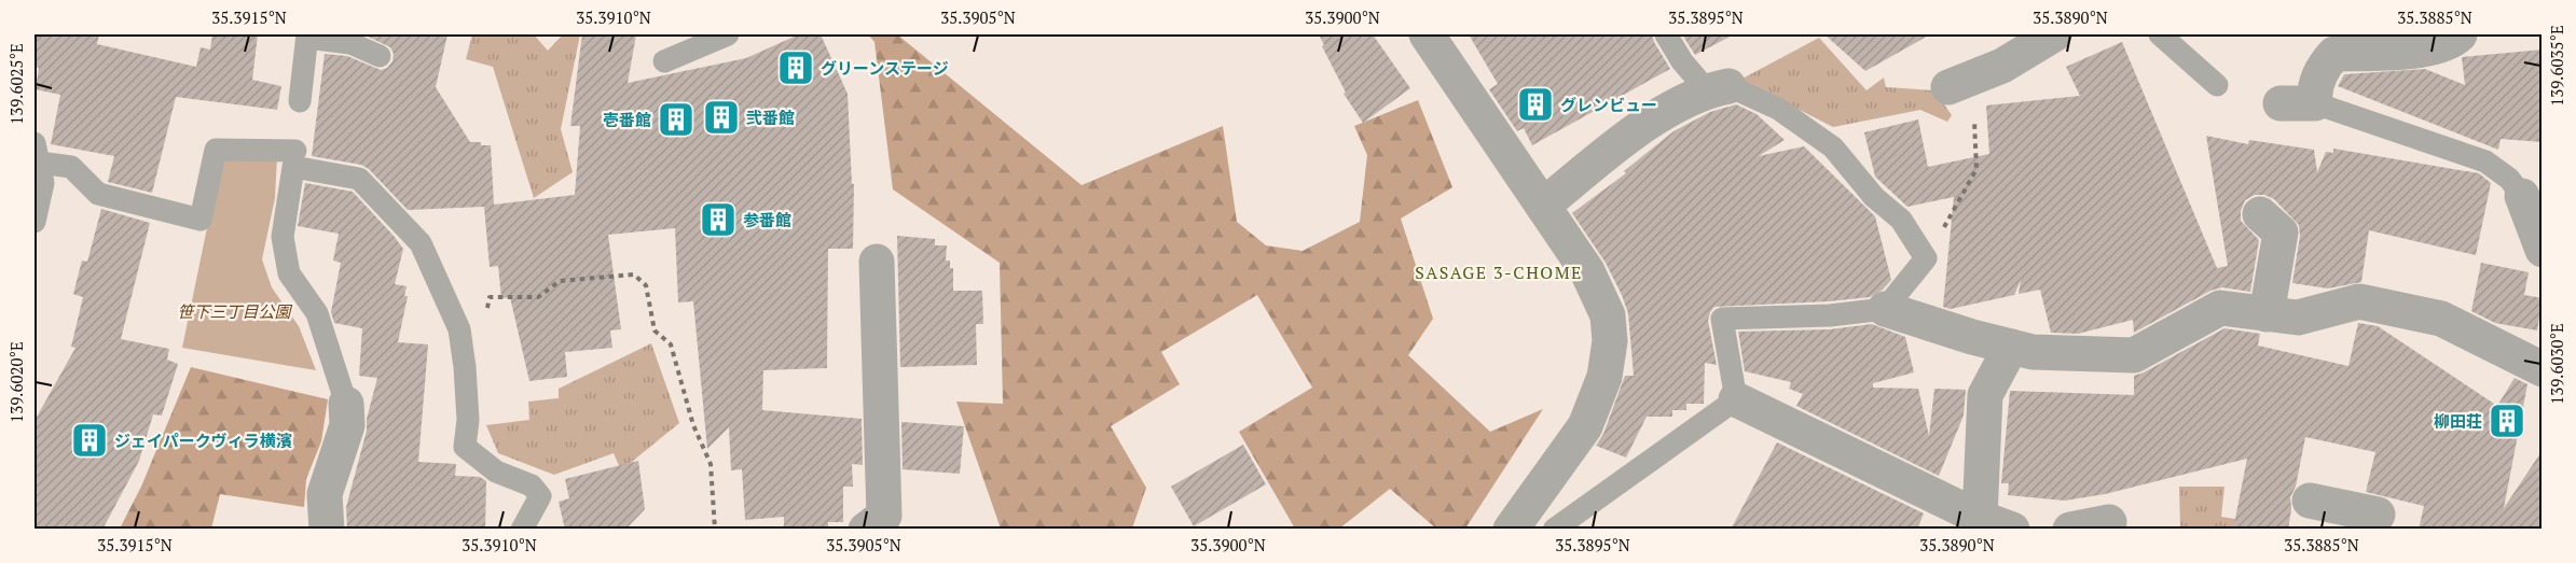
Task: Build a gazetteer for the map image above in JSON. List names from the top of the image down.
{
  "districts": ["SASAGE 3-CHOME"],
  "parks": ["笹下三丁目公園"],
  "places": {
    "building": [
      "グリーンステージ",
      "グレンビュー",
      "弐番館",
      "壱番館",
      "参番館",
      "柳田荘",
      "ジェイパークヴィラ横濱"
    ]
  },
  "coordinates": [
    "35.3915°N",
    "35.3910°N",
    "35.3905°N",
    "35.3900°N",
    "35.3895°N",
    "35.3890°N",
    "35.3885°N",
    "139.6035°E",
    "139.6025°E",
    "139.6030°E",
    "139.6020°E"
  ]
}
